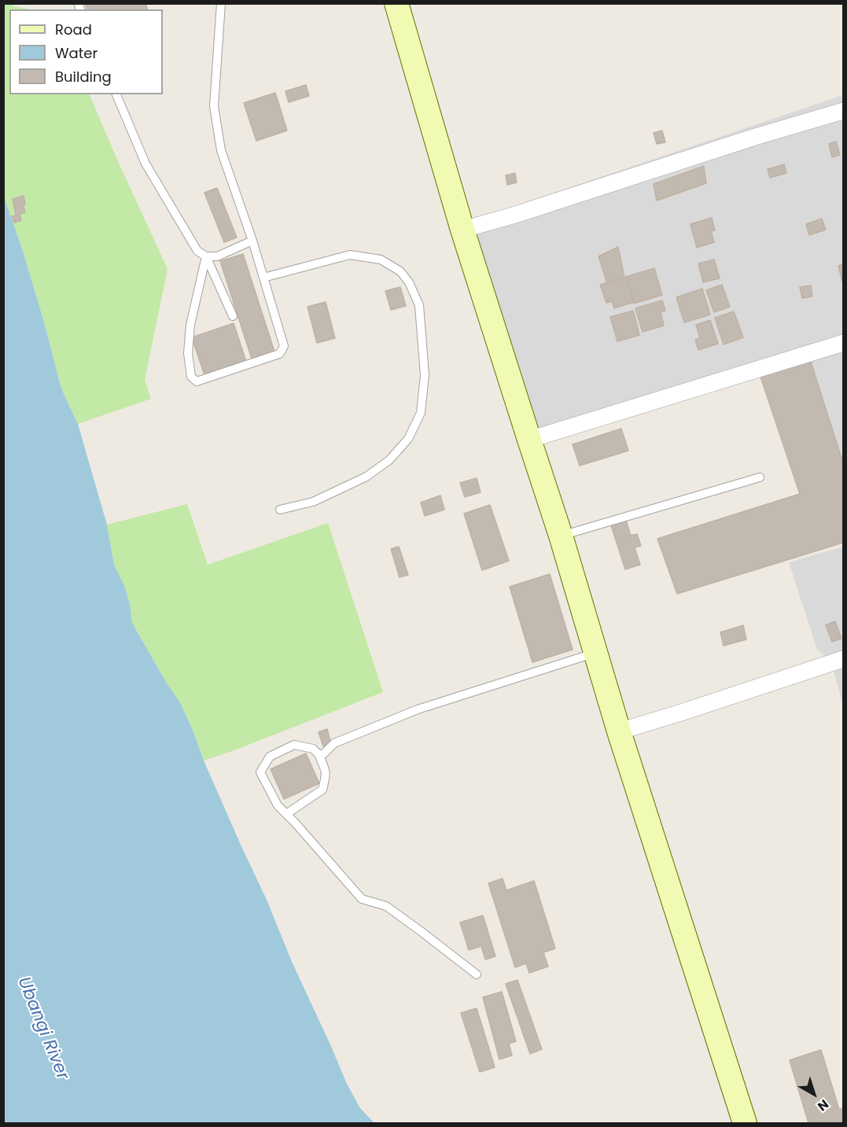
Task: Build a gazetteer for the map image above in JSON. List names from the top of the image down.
{
  "water": ["Ubangi River"],
  "legend": ["Road", "Water", "Building"],
  "north": "bottom right"
}
